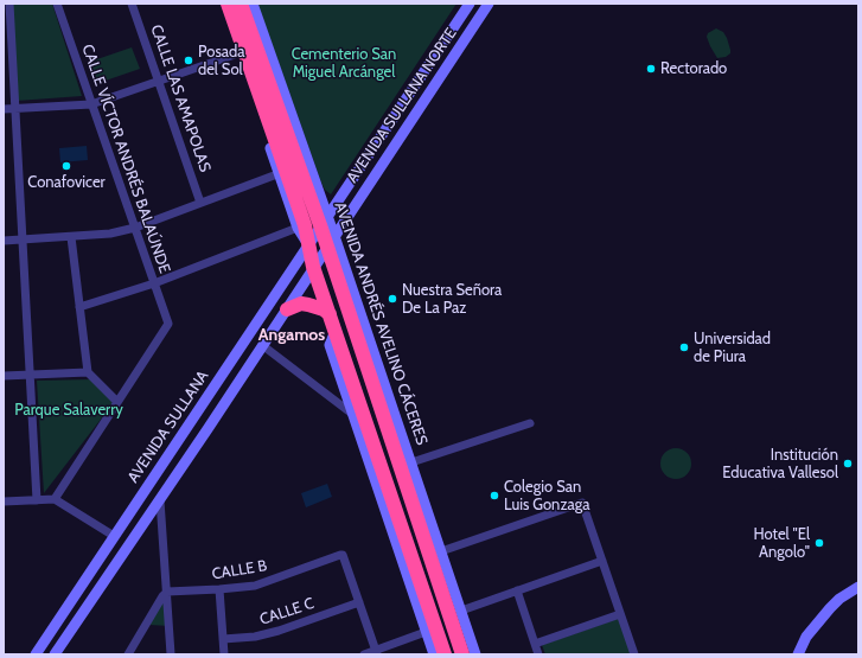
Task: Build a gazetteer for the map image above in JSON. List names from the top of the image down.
{
  "streets": {
    "highway": ["AVENIDA ANDRÉS AVELINO CÁCERES"],
    "main road": ["AVENIDA SULLANA NORTE", "AVENIDA SULLANA"],
    "street": [
      "CALLE LAS AMAPOLAS",
      "CALLE VÍCTOR ANDRÉS BALAÚNDE",
      "CALLE B",
      "CALLE C"
    ]
  },
  "crossings": [
    ["AVENIDA SULLANA NORTE", "AVENIDA ANDRÉS AVELINO CÁCERES"],
    ["AVENIDA SULLANA NORTE", "AVENIDA SULLANA"],
    ["AVENIDA ANDRÉS AVELINO CÁCERES", "AVENIDA SULLANA"],
    ["CALLE B", "CALLE C"]
  ],
  "districts": ["Angamos"],
  "parks": ["Cementerio San Miguel Arcángel", "Parque Salaverry"],
  "places": [
    "Posada del Sol",
    "Rectorado",
    "Conafovicer",
    "Nuestra Señora De La Paz",
    "Universidad de Piura",
    "Institución Educativa Vallesol",
    "Colegio San Luis Gonzaga",
    "Hotel \"El Angolo\""
  ]
}
